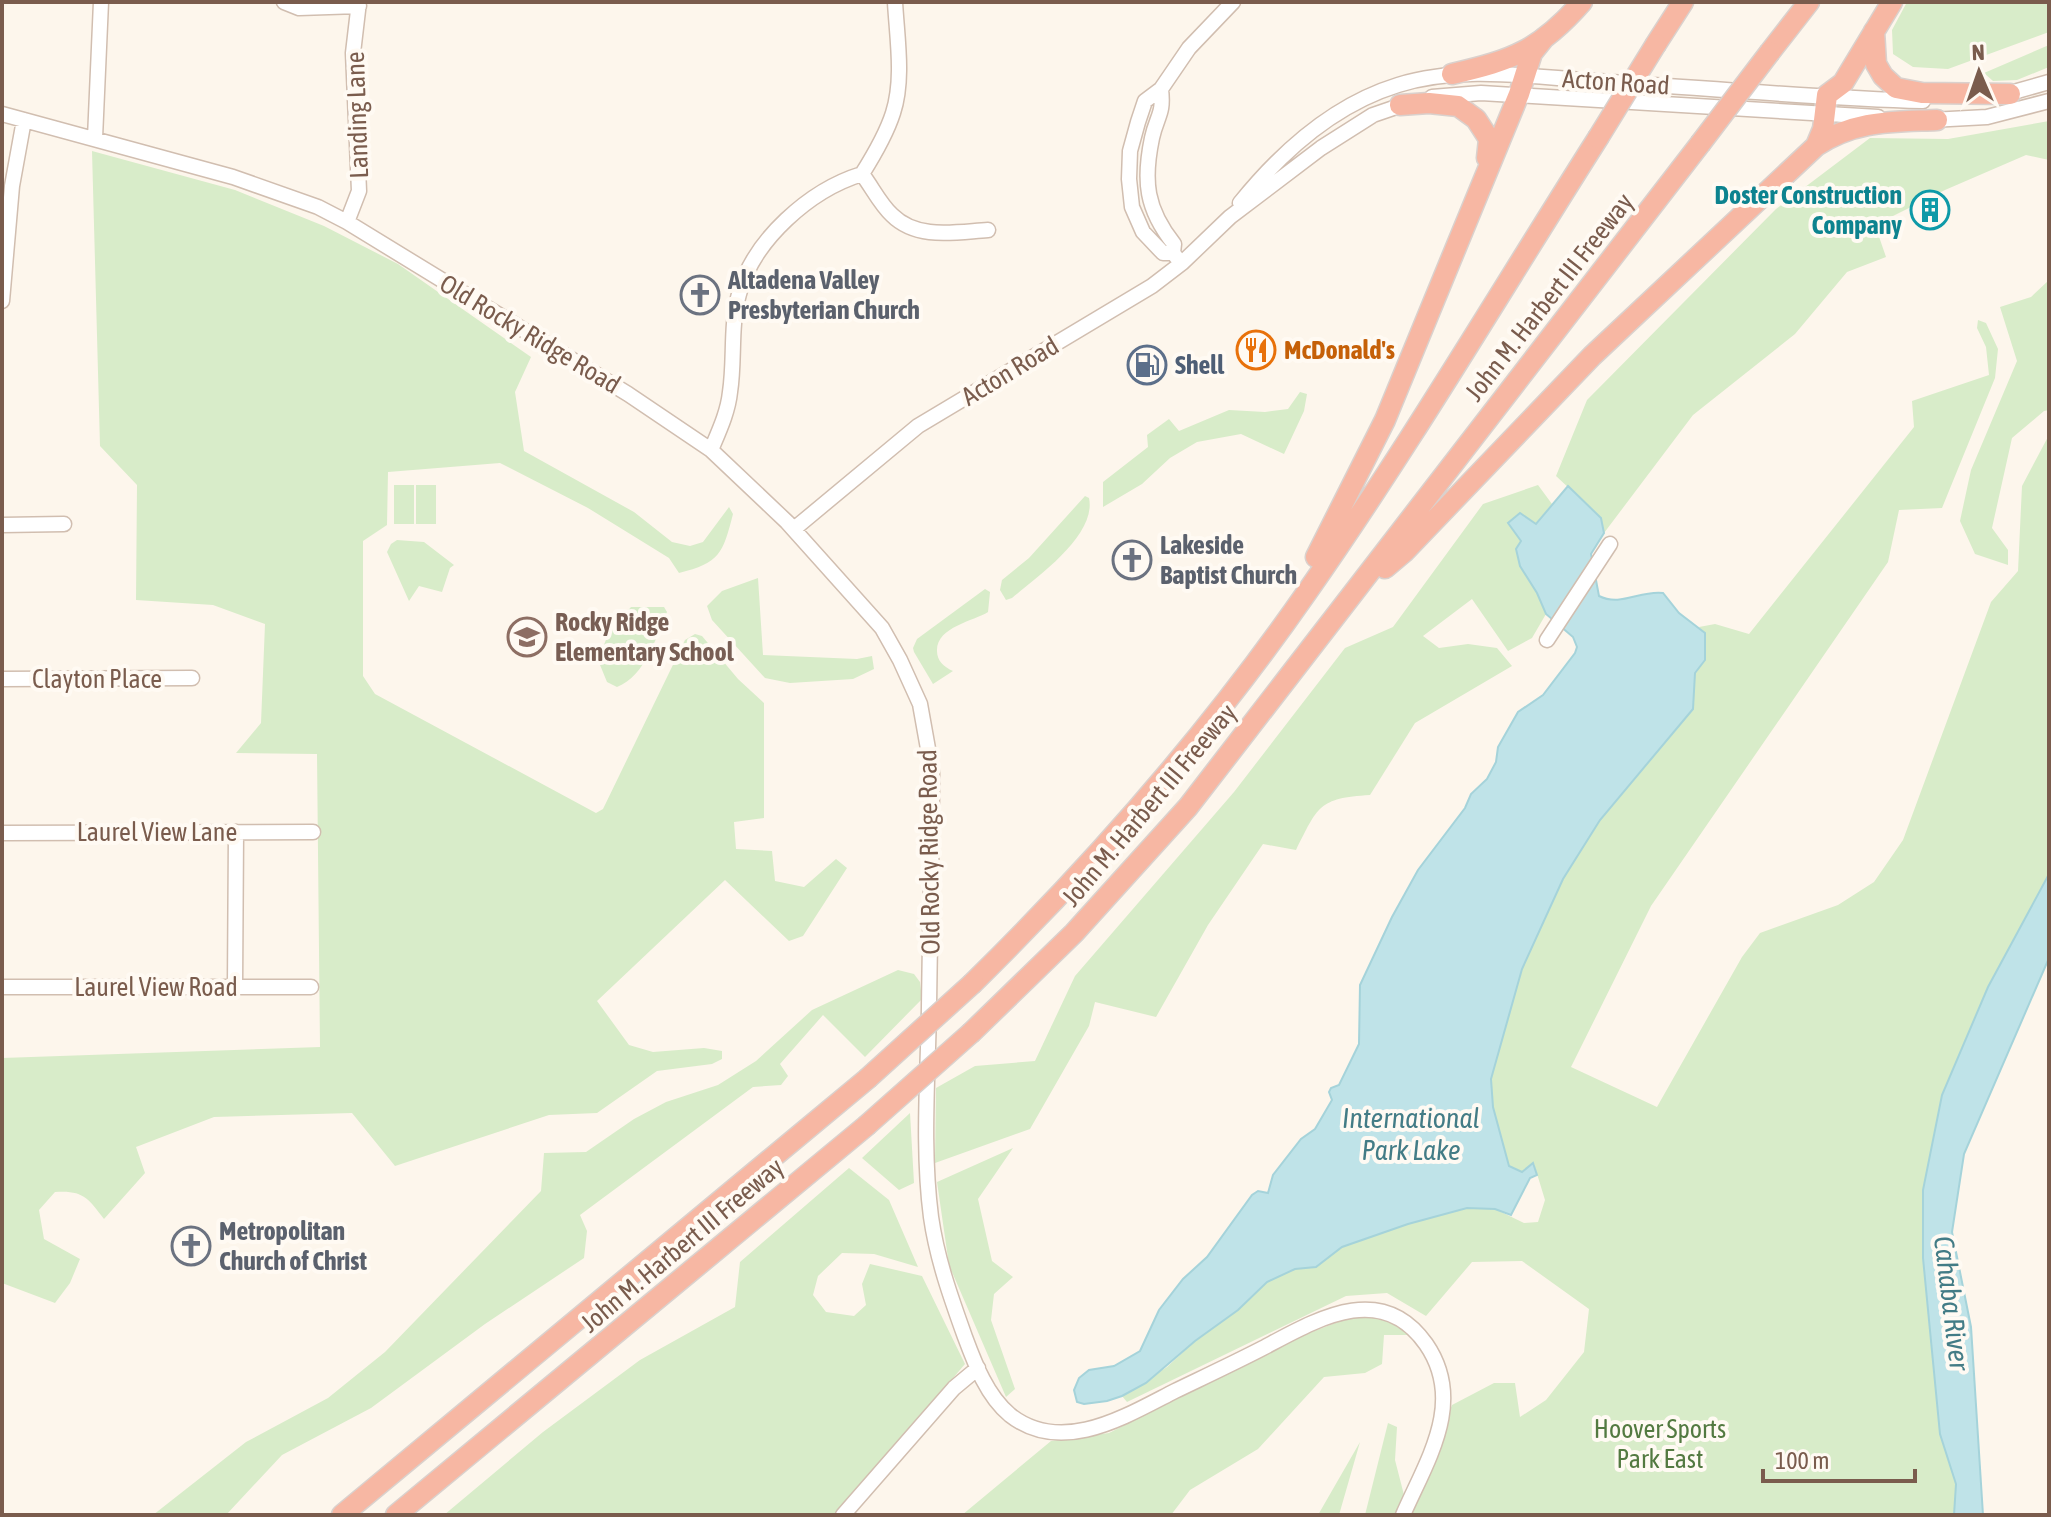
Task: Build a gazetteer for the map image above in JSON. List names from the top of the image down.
{
  "streets": {
    "highway": ["John M. Harbert III Freeway"],
    "street": [
      "Acton Road",
      "Landing Lane",
      "Old Rocky Ridge Road",
      "Clayton Place",
      "Laurel View Lane",
      "Laurel View Road"
    ]
  },
  "crossings": [
    ["Acton Road", "Old Rocky Ridge Road"],
    ["Landing Lane", "Old Rocky Ridge Road"]
  ],
  "water": ["International Park Lake", "Cahaba River"],
  "parks": ["Hoover Sports Park East"],
  "places": {
    "building": ["Doster Construction Company"],
    "church": ["Altadena Valley Presbyterian Church", "Lakeside Baptist Church", "Metropolitan Church of Christ"],
    "restaurant": ["McDonald's"],
    "fuel station": ["Shell"],
    "school or university": ["Rocky Ridge Elementary School"]
  },
  "scale_bar": "100 m",
  "north": "top"
}
